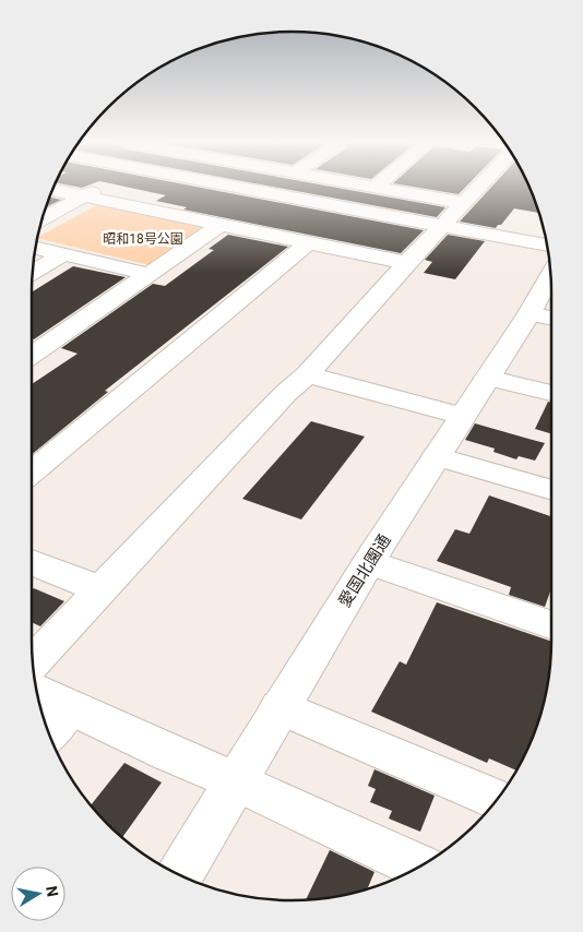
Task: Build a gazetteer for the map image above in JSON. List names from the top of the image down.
{
  "streets": {
    "street": ["愛国北園通"]
  },
  "parks": ["昭和18号公園"],
  "north": "right"
}
